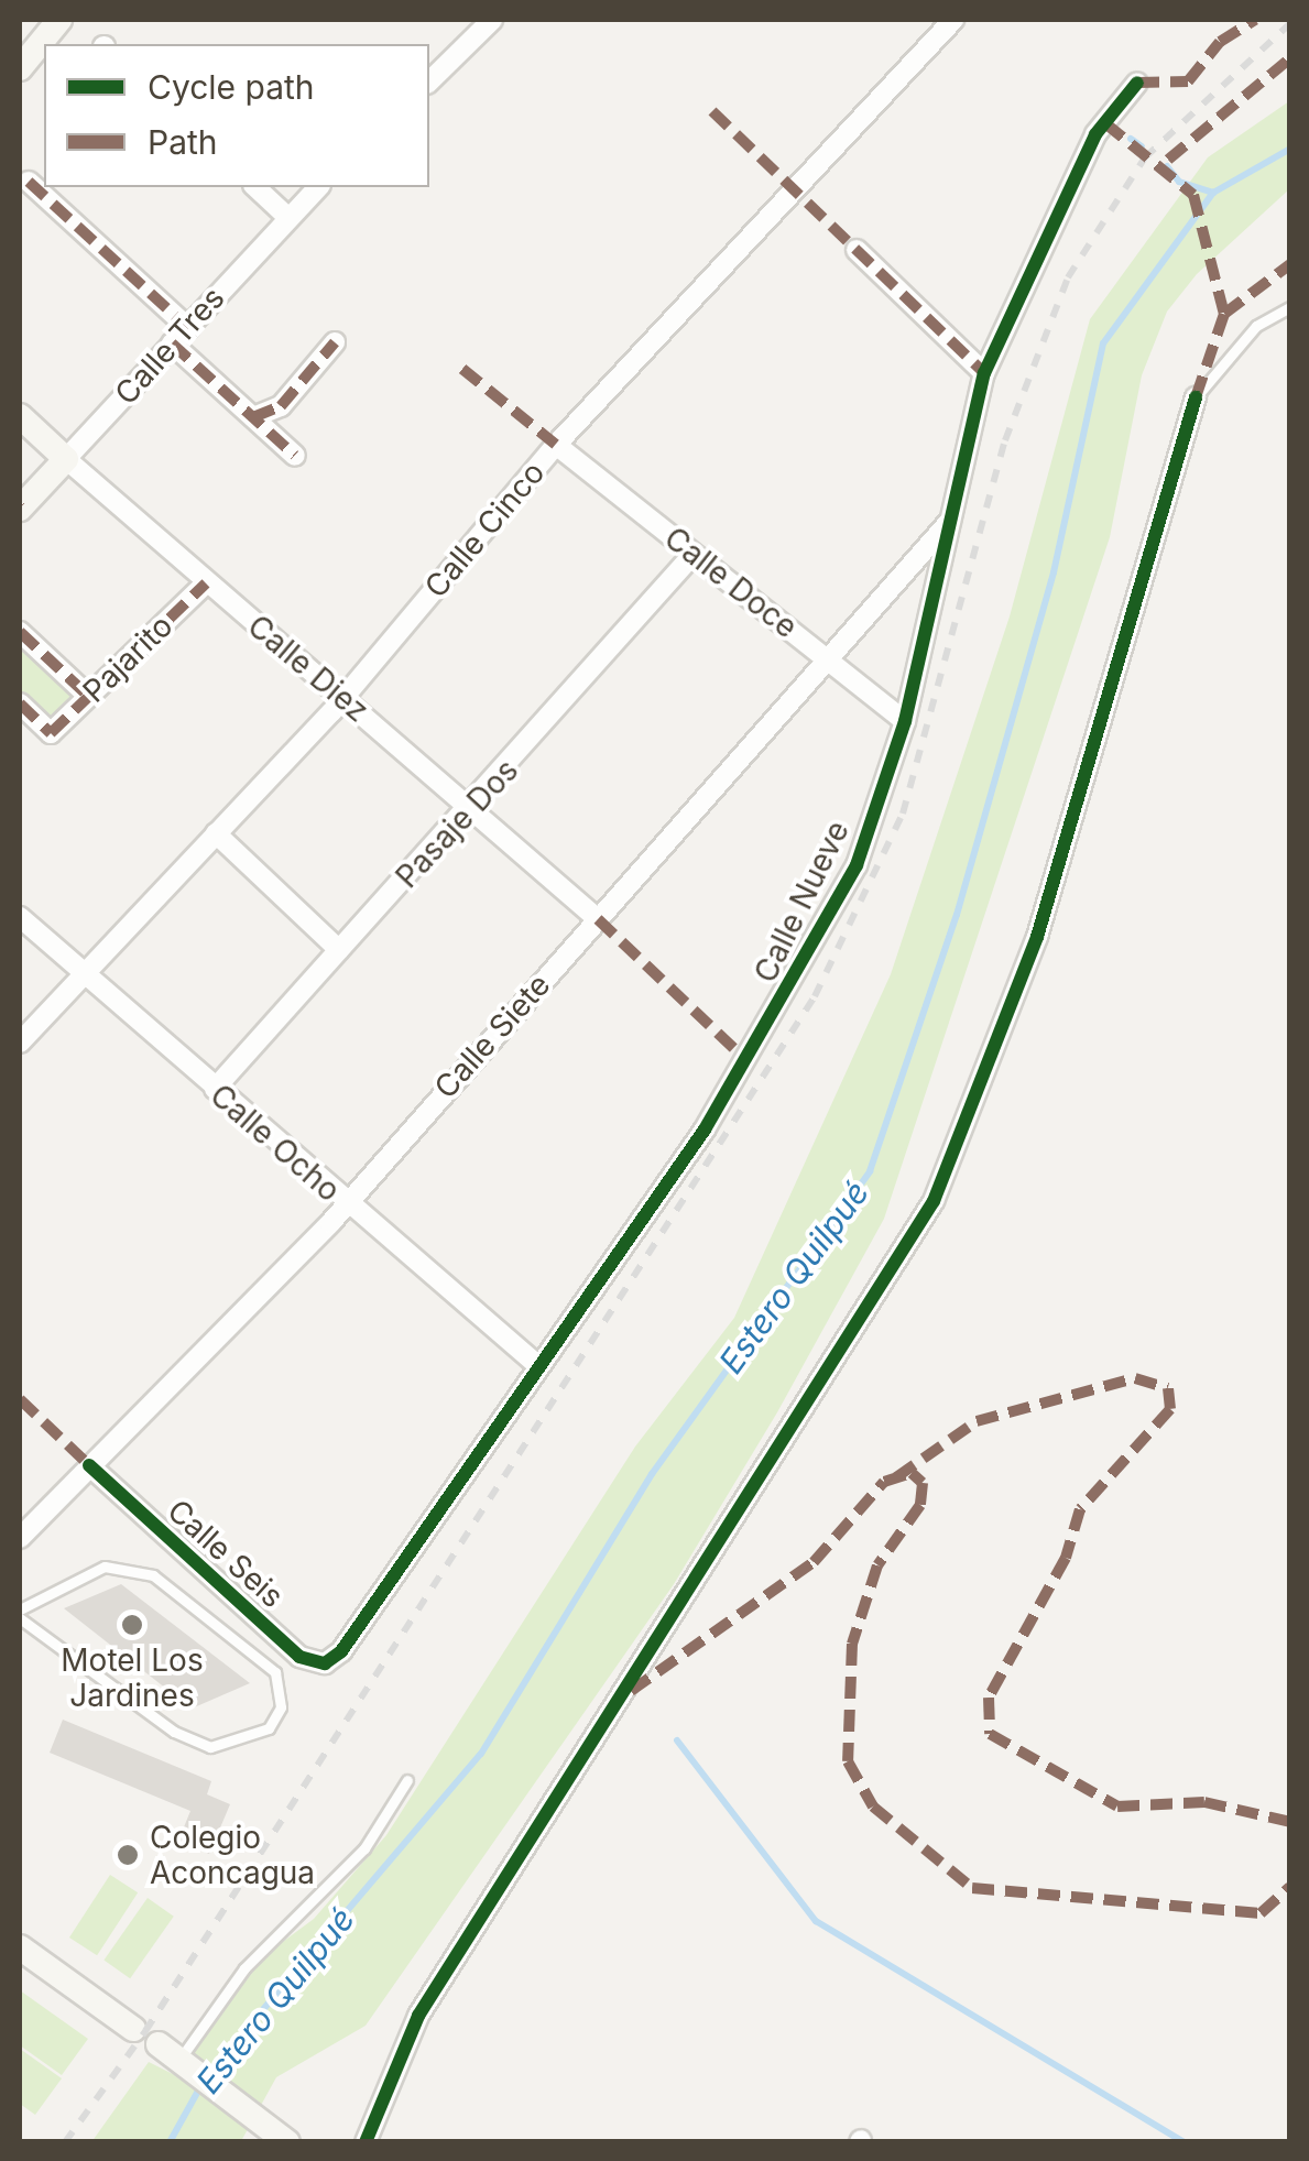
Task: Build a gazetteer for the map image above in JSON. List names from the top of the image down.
{
  "streets": {
    "street": [
      "Calle Tres",
      "Calle Cinco",
      "Calle Doce",
      "Pajarito",
      "Calle Diez",
      "Pasaje Dos",
      "Calle Nueve",
      "Calle Siete",
      "Calle Ocho",
      "Calle Seis"
    ]
  },
  "crossings": [
    ["Calle Tres", "Calle Diez"],
    ["Calle Cinco", "Calle Doce"],
    ["Calle Cinco", "Calle Diez"],
    ["Calle Cinco", "Calle Ocho"],
    ["Calle Doce", "Pasaje Dos"],
    ["Calle Doce", "Calle Nueve"],
    ["Calle Doce", "Calle Siete"],
    ["Pajarito", "Calle Diez"],
    ["Calle Diez", "Pasaje Dos"],
    ["Calle Diez", "Calle Siete"],
    ["Pasaje Dos", "Calle Ocho"],
    ["Calle Nueve", "Calle Siete"],
    ["Calle Nueve", "Calle Ocho"],
    ["Calle Nueve", "Calle Seis"],
    ["Calle Siete", "Calle Ocho"],
    ["Calle Siete", "Calle Seis"]
  ],
  "water": ["Estero Quilpué"],
  "places": ["Motel Los Jardines", "Colegio Aconcagua"],
  "legend": ["Cycle path", "Path"]
}
